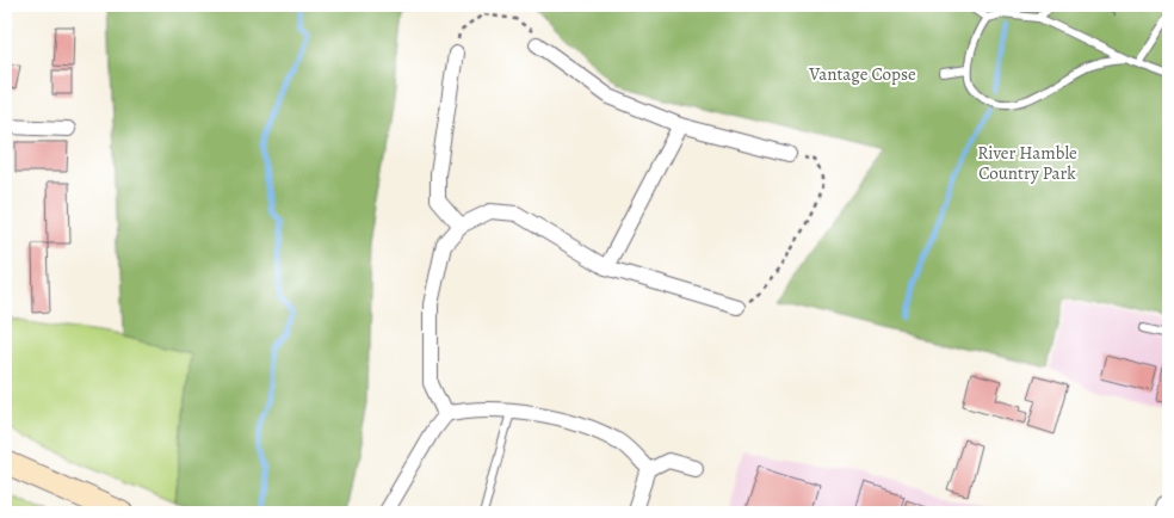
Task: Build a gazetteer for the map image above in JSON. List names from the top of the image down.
{
  "parks": ["Vantage Copse", "River Hamble Country Park"]
}
